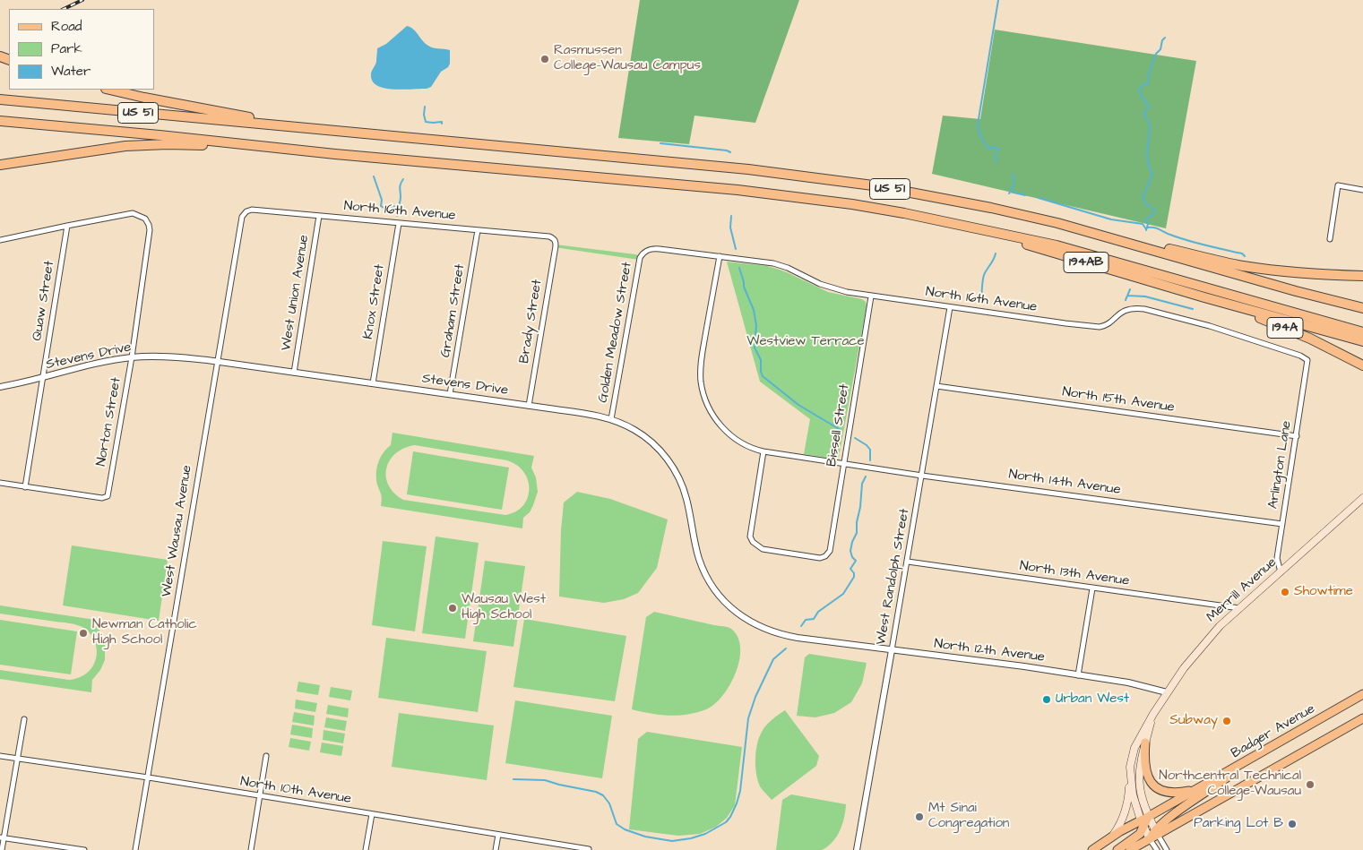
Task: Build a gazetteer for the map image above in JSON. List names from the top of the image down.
{
  "streets": {
    "highway": ["US 51", "194AB", "194A"],
    "main road": ["Merrill Avenue", "Badger Avenue"],
    "street": [
      "North 16th Avenue",
      "West Union Avenue",
      "Quaw Street",
      "Knox Street",
      "Graham Street",
      "Brady Street",
      "Golden Meadow Street",
      "Stevens Drive",
      "North 15th Avenue",
      "Norton Street",
      "Bissell Street",
      "Arlington Lane",
      "North 14th Avenue",
      "West Wausau Avenue",
      "North 13th Avenue",
      "West Randolph Street",
      "North 12th Avenue",
      "North 10th Avenue"
    ]
  },
  "crossings": [
    ["US 51", "194AB"],
    ["North 16th Avenue", "West Union Avenue"],
    ["North 16th Avenue", "Knox Street"],
    ["North 16th Avenue", "Graham Street"],
    ["North 16th Avenue", "Brady Street"],
    ["North 16th Avenue", "Golden Meadow Street"],
    ["North 16th Avenue", "Bissell Street"],
    ["North 16th Avenue", "Arlington Lane"],
    ["North 16th Avenue", "North 14th Avenue"],
    ["North 16th Avenue", "West Wausau Avenue"],
    ["North 16th Avenue", "West Randolph Street"],
    ["194AB", "194A"],
    ["West Union Avenue", "Stevens Drive"],
    ["Quaw Street", "Stevens Drive"],
    ["Quaw Street", "Norton Street"],
    ["Knox Street", "Stevens Drive"],
    ["Graham Street", "Stevens Drive"],
    ["Brady Street", "Stevens Drive"],
    ["Golden Meadow Street", "Stevens Drive"],
    ["Stevens Drive", "Norton Street"],
    ["Stevens Drive", "West Wausau Avenue"],
    ["Stevens Drive", "North 12th Avenue"],
    ["North 15th Avenue", "Arlington Lane"],
    ["North 15th Avenue", "West Randolph Street"],
    ["Bissell Street", "North 14th Avenue"],
    ["Arlington Lane", "North 14th Avenue"],
    ["Arlington Lane", "Merrill Avenue"],
    ["North 14th Avenue", "West Randolph Street"],
    ["West Wausau Avenue", "North 10th Avenue"],
    ["North 13th Avenue", "West Randolph Street"],
    ["North 13th Avenue", "Merrill Avenue"],
    ["West Randolph Street", "North 12th Avenue"],
    ["Merrill Avenue", "North 12th Avenue"],
    ["Merrill Avenue", "Badger Avenue"]
  ],
  "parks": ["Westview Terrace"],
  "places": [
    "Rasmussen College-Wausau Campus",
    "Showtime",
    "Wausau West High School",
    "Newman Catholic High School",
    "Urban West",
    "Subway",
    "Northcentral Technical College-Wausau",
    "Mt Sinai Congregation",
    "Parking Lot B"
  ],
  "legend": ["Road", "Park", "Water"]
}
